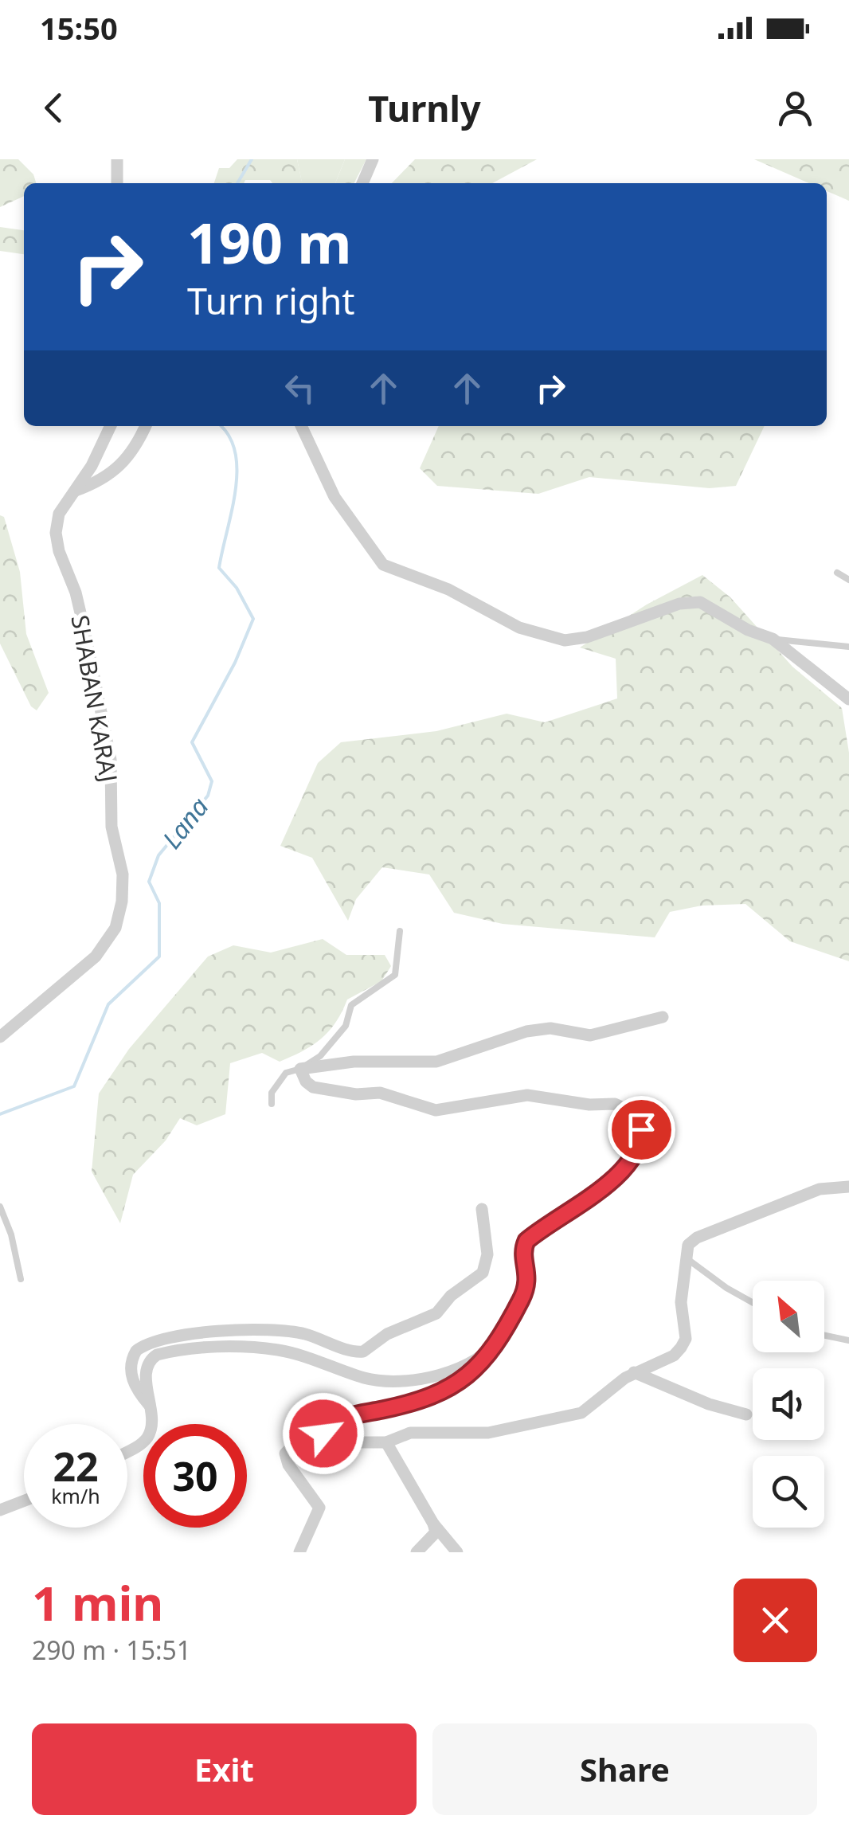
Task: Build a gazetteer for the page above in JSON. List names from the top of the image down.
{
  "streets": {
    "street": ["SHABAN KARAJ"]
  },
  "water": ["Lana"],
  "north": "top left",
  "page": {
    "status": "15:50",
    "header": "Turnly",
    "turn": ["190 m", "Turn right"],
    "speed": "22 km/h",
    "limit": "30",
    "heading": ["1 min", "290 m · 15:51"],
    "buttons": ["Exit", "Share"]
  }
}
